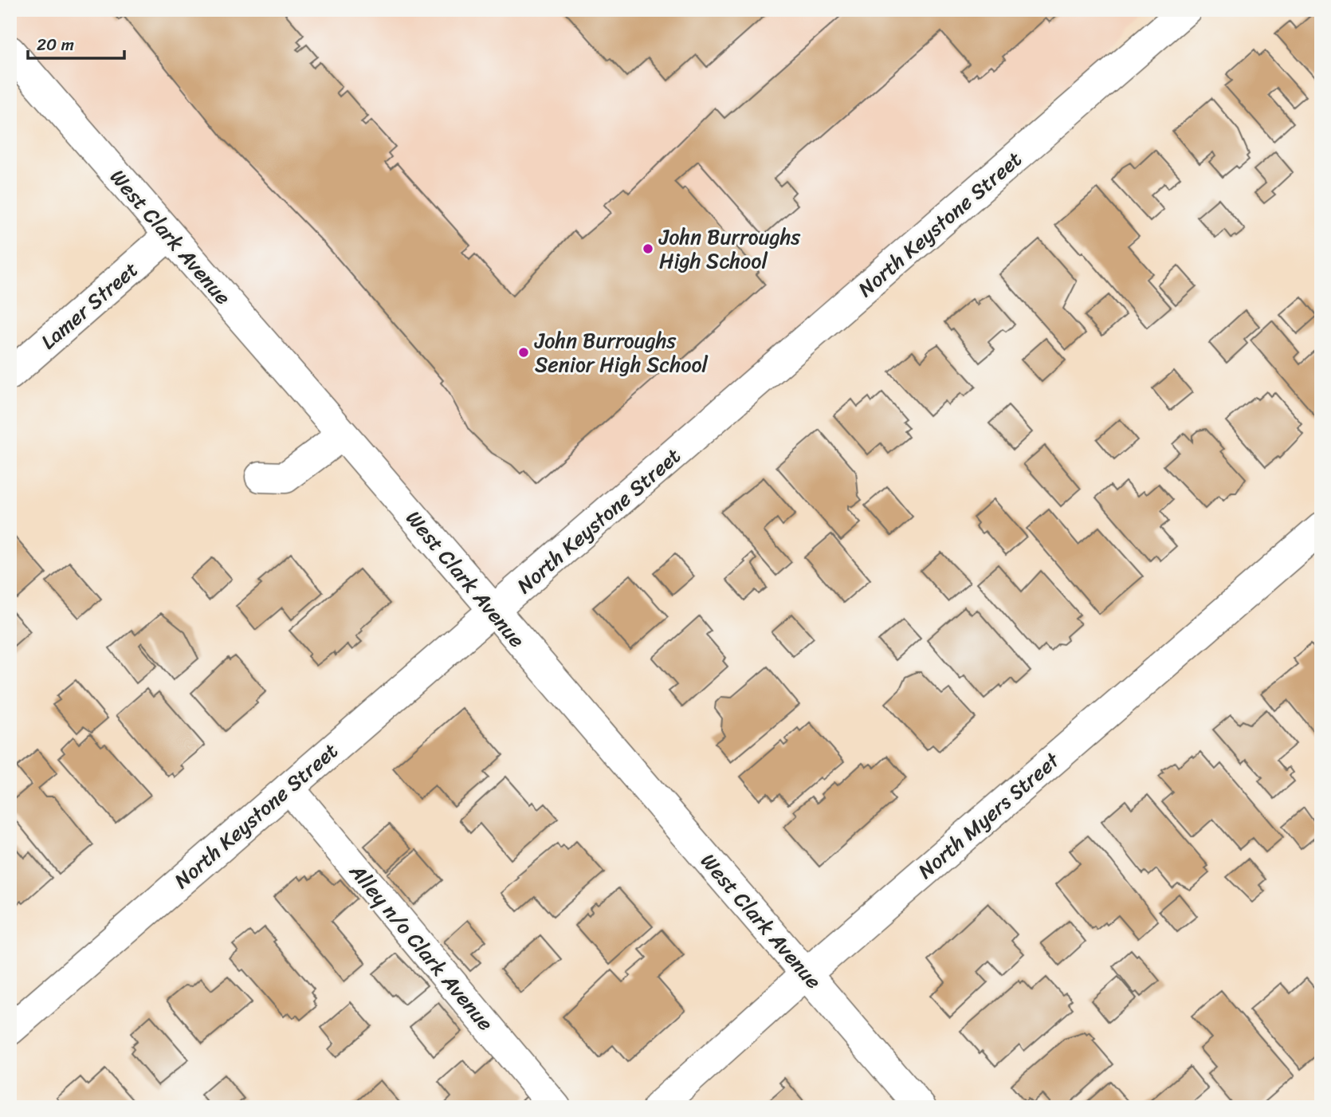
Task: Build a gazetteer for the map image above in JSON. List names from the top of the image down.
{
  "streets": {
    "street": [
      "North Keystone Street",
      "West Clark Avenue",
      "Lamer Street",
      "North Myers Street",
      "Alley n/o Clark Avenue"
    ]
  },
  "crossings": [
    ["North Keystone Street", "West Clark Avenue"],
    ["North Keystone Street", "Alley n/o Clark Avenue"],
    ["West Clark Avenue", "Lamer Street"],
    ["West Clark Avenue", "North Myers Street"]
  ],
  "places": ["John Burroughs High School", "John Burroughs Senior High School"],
  "scale_bar": "20 m"
}
